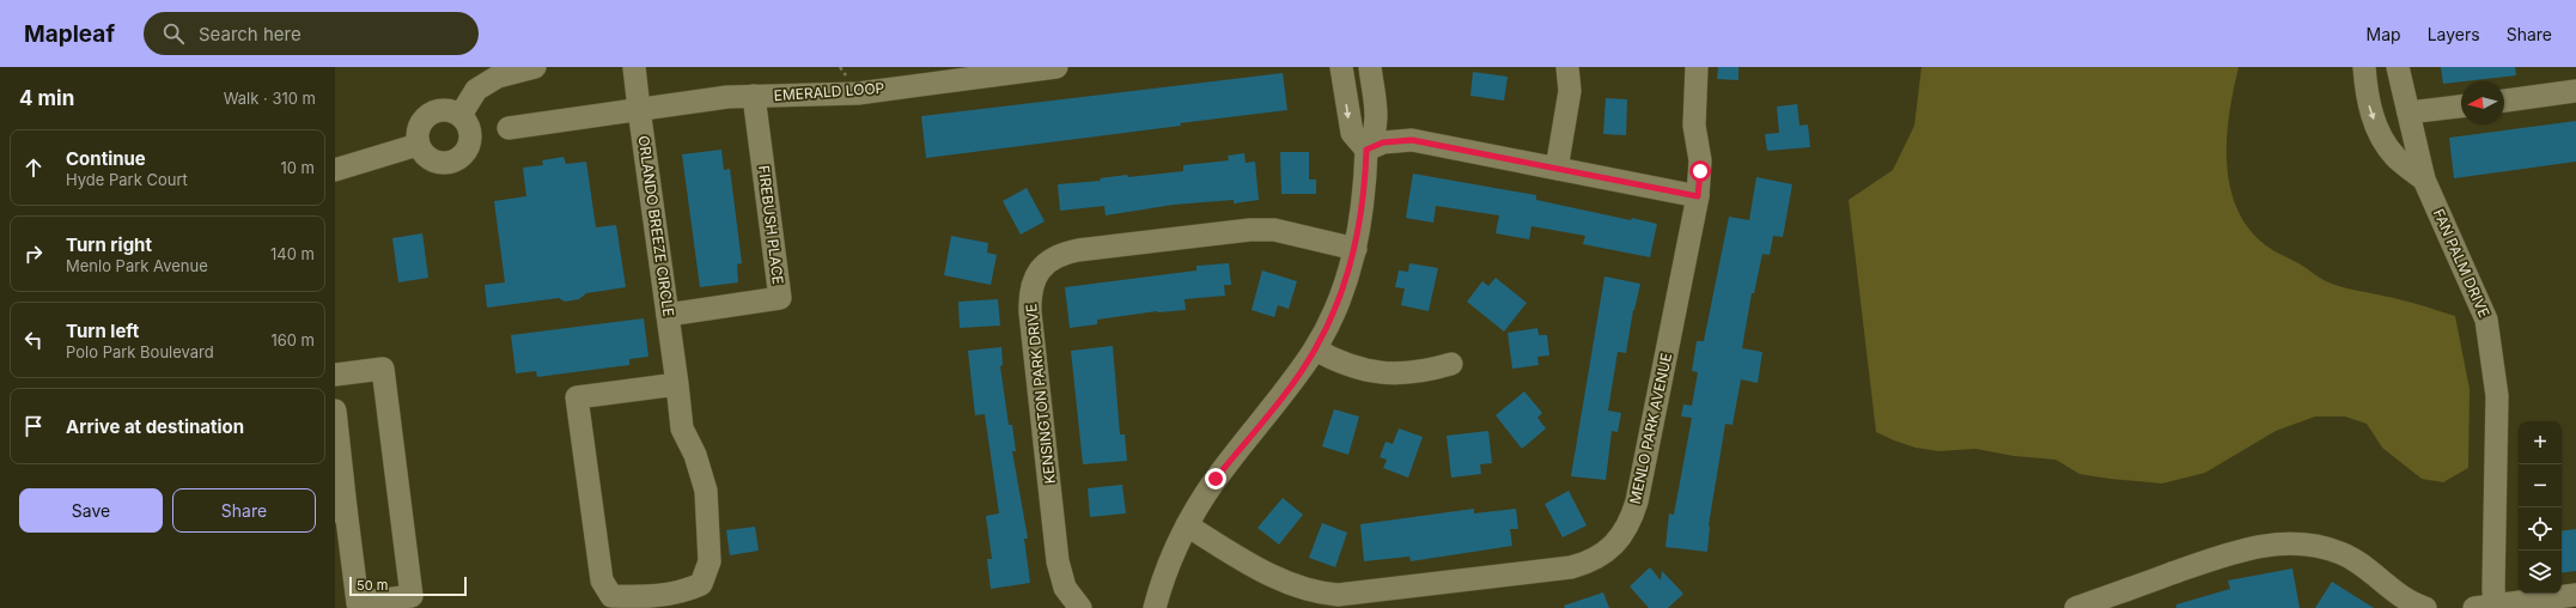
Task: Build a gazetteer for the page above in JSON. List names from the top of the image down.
{
  "streets": {
    "street": [
      "EMERALD LOOP",
      "FIREBUSH PLACE",
      "ORLANDO BREEZE CIRCLE",
      "FAN PALM DRIVE",
      "KENSINGTON PARK DRIVE",
      "MENLO PARK AVENUE"
    ]
  },
  "crossings": [
    ["EMERALD LOOP", "FIREBUSH PLACE"],
    ["EMERALD LOOP", "ORLANDO BREEZE CIRCLE"],
    ["FIREBUSH PLACE", "ORLANDO BREEZE CIRCLE"]
  ],
  "scale_bar": "50 m",
  "north": "left",
  "page": {
    "header": "Mapleaf",
    "search": "Search here",
    "nav": ["Map", "Layers", "Share"],
    "heading": ["4 min", "Walk · 310 m"],
    "list": [
      ["Continue", "Hyde Park Court", "10 m"],
      ["Turn right", "Menlo Park Avenue", "140 m"],
      ["Turn left", "Polo Park Boulevard", "160 m"],
      "Arrive at destination"
    ],
    "map_buttons": ["+", "−"],
    "buttons": ["Save", "Share"],
    "scale": "50 m"
  }
}
